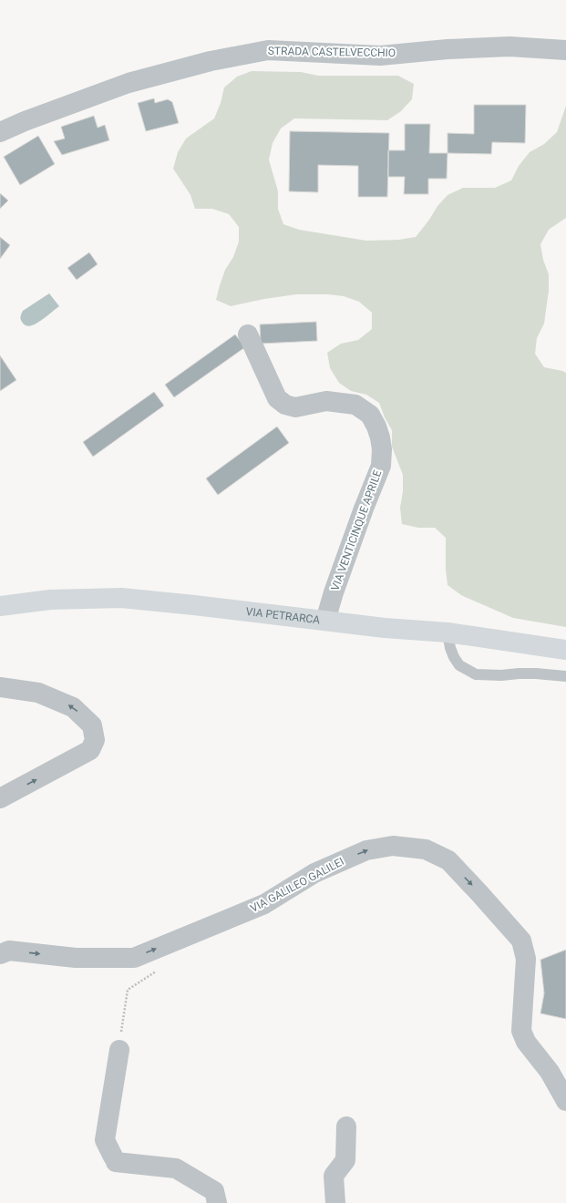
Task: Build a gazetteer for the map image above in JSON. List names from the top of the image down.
{
  "streets": {
    "street": [
      "STRADA CASTELVECCHIO",
      "VIA VENTICINQUE APRILE",
      "VIA PETRARCA",
      "VIA GALILEO GALILEI"
    ]
  },
  "crossings": [
    ["VIA VENTICINQUE APRILE", "VIA PETRARCA"]
  ]
}
